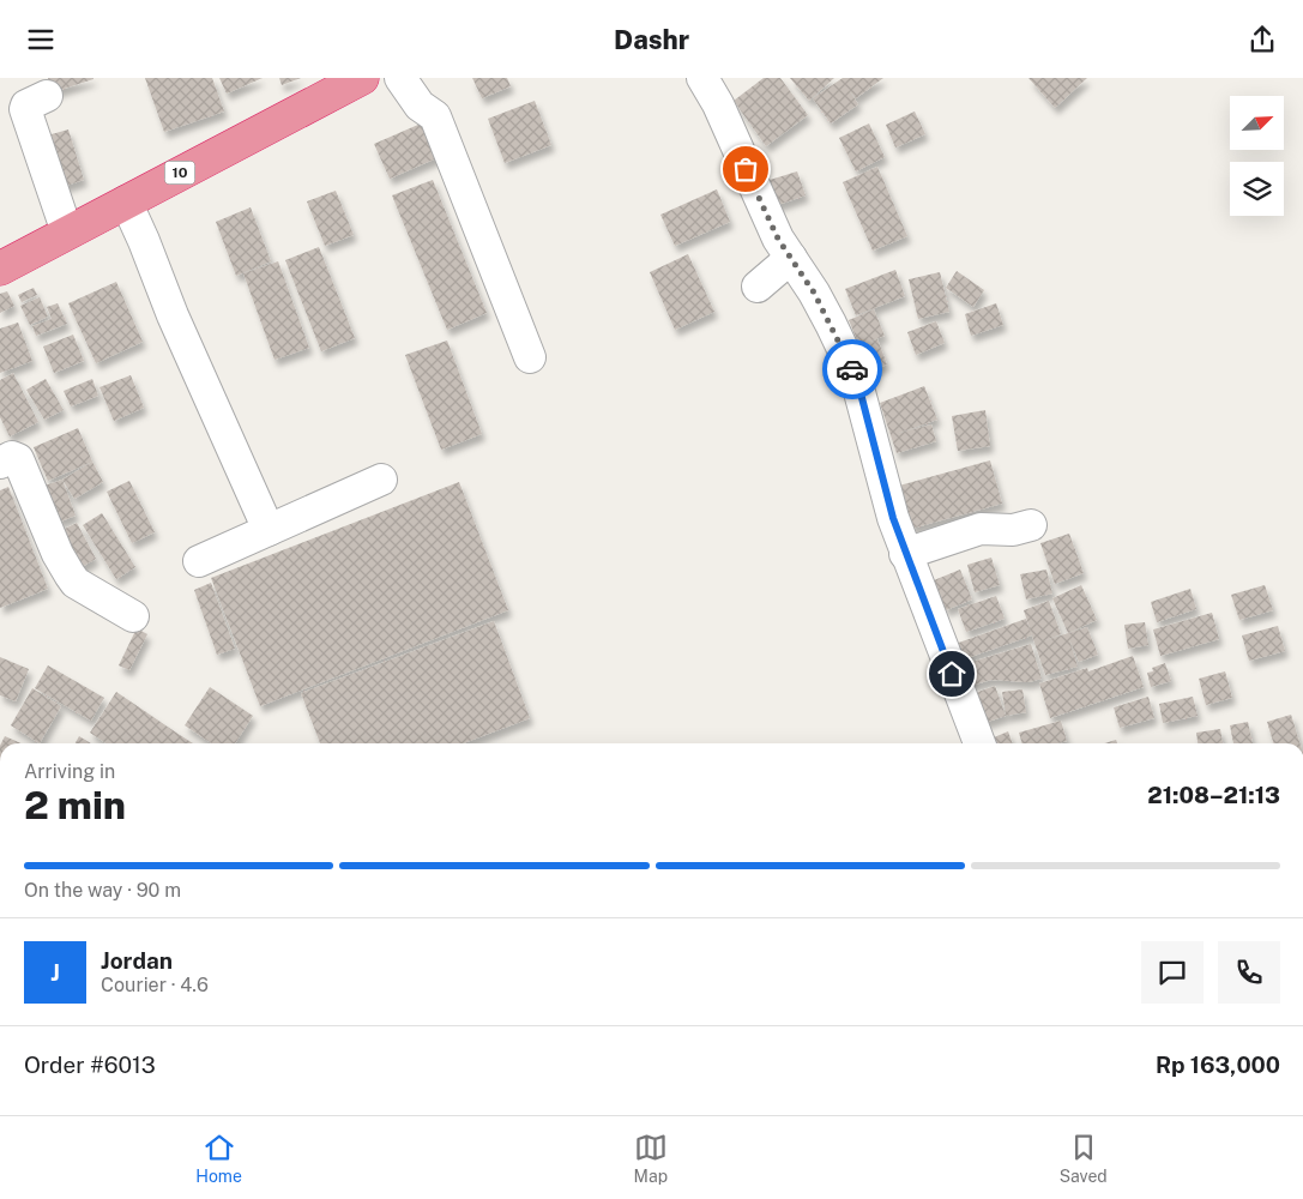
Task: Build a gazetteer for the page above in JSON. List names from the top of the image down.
{
  "streets": {
    "highway": ["10"]
  },
  "north": "top right",
  "page": {
    "header": "Dashr",
    "heading": ["2 min", "Arriving in", "21:08–21:13"],
    "panel": [
      "Jordan",
      "Courier · 4.6",
      "Order #6013",
      "Rp 163,000"
    ],
    "bar": "On the way · 90 m",
    "round": "J",
    "tabs": ["Home", "Map", "Saved"]
  }
}
